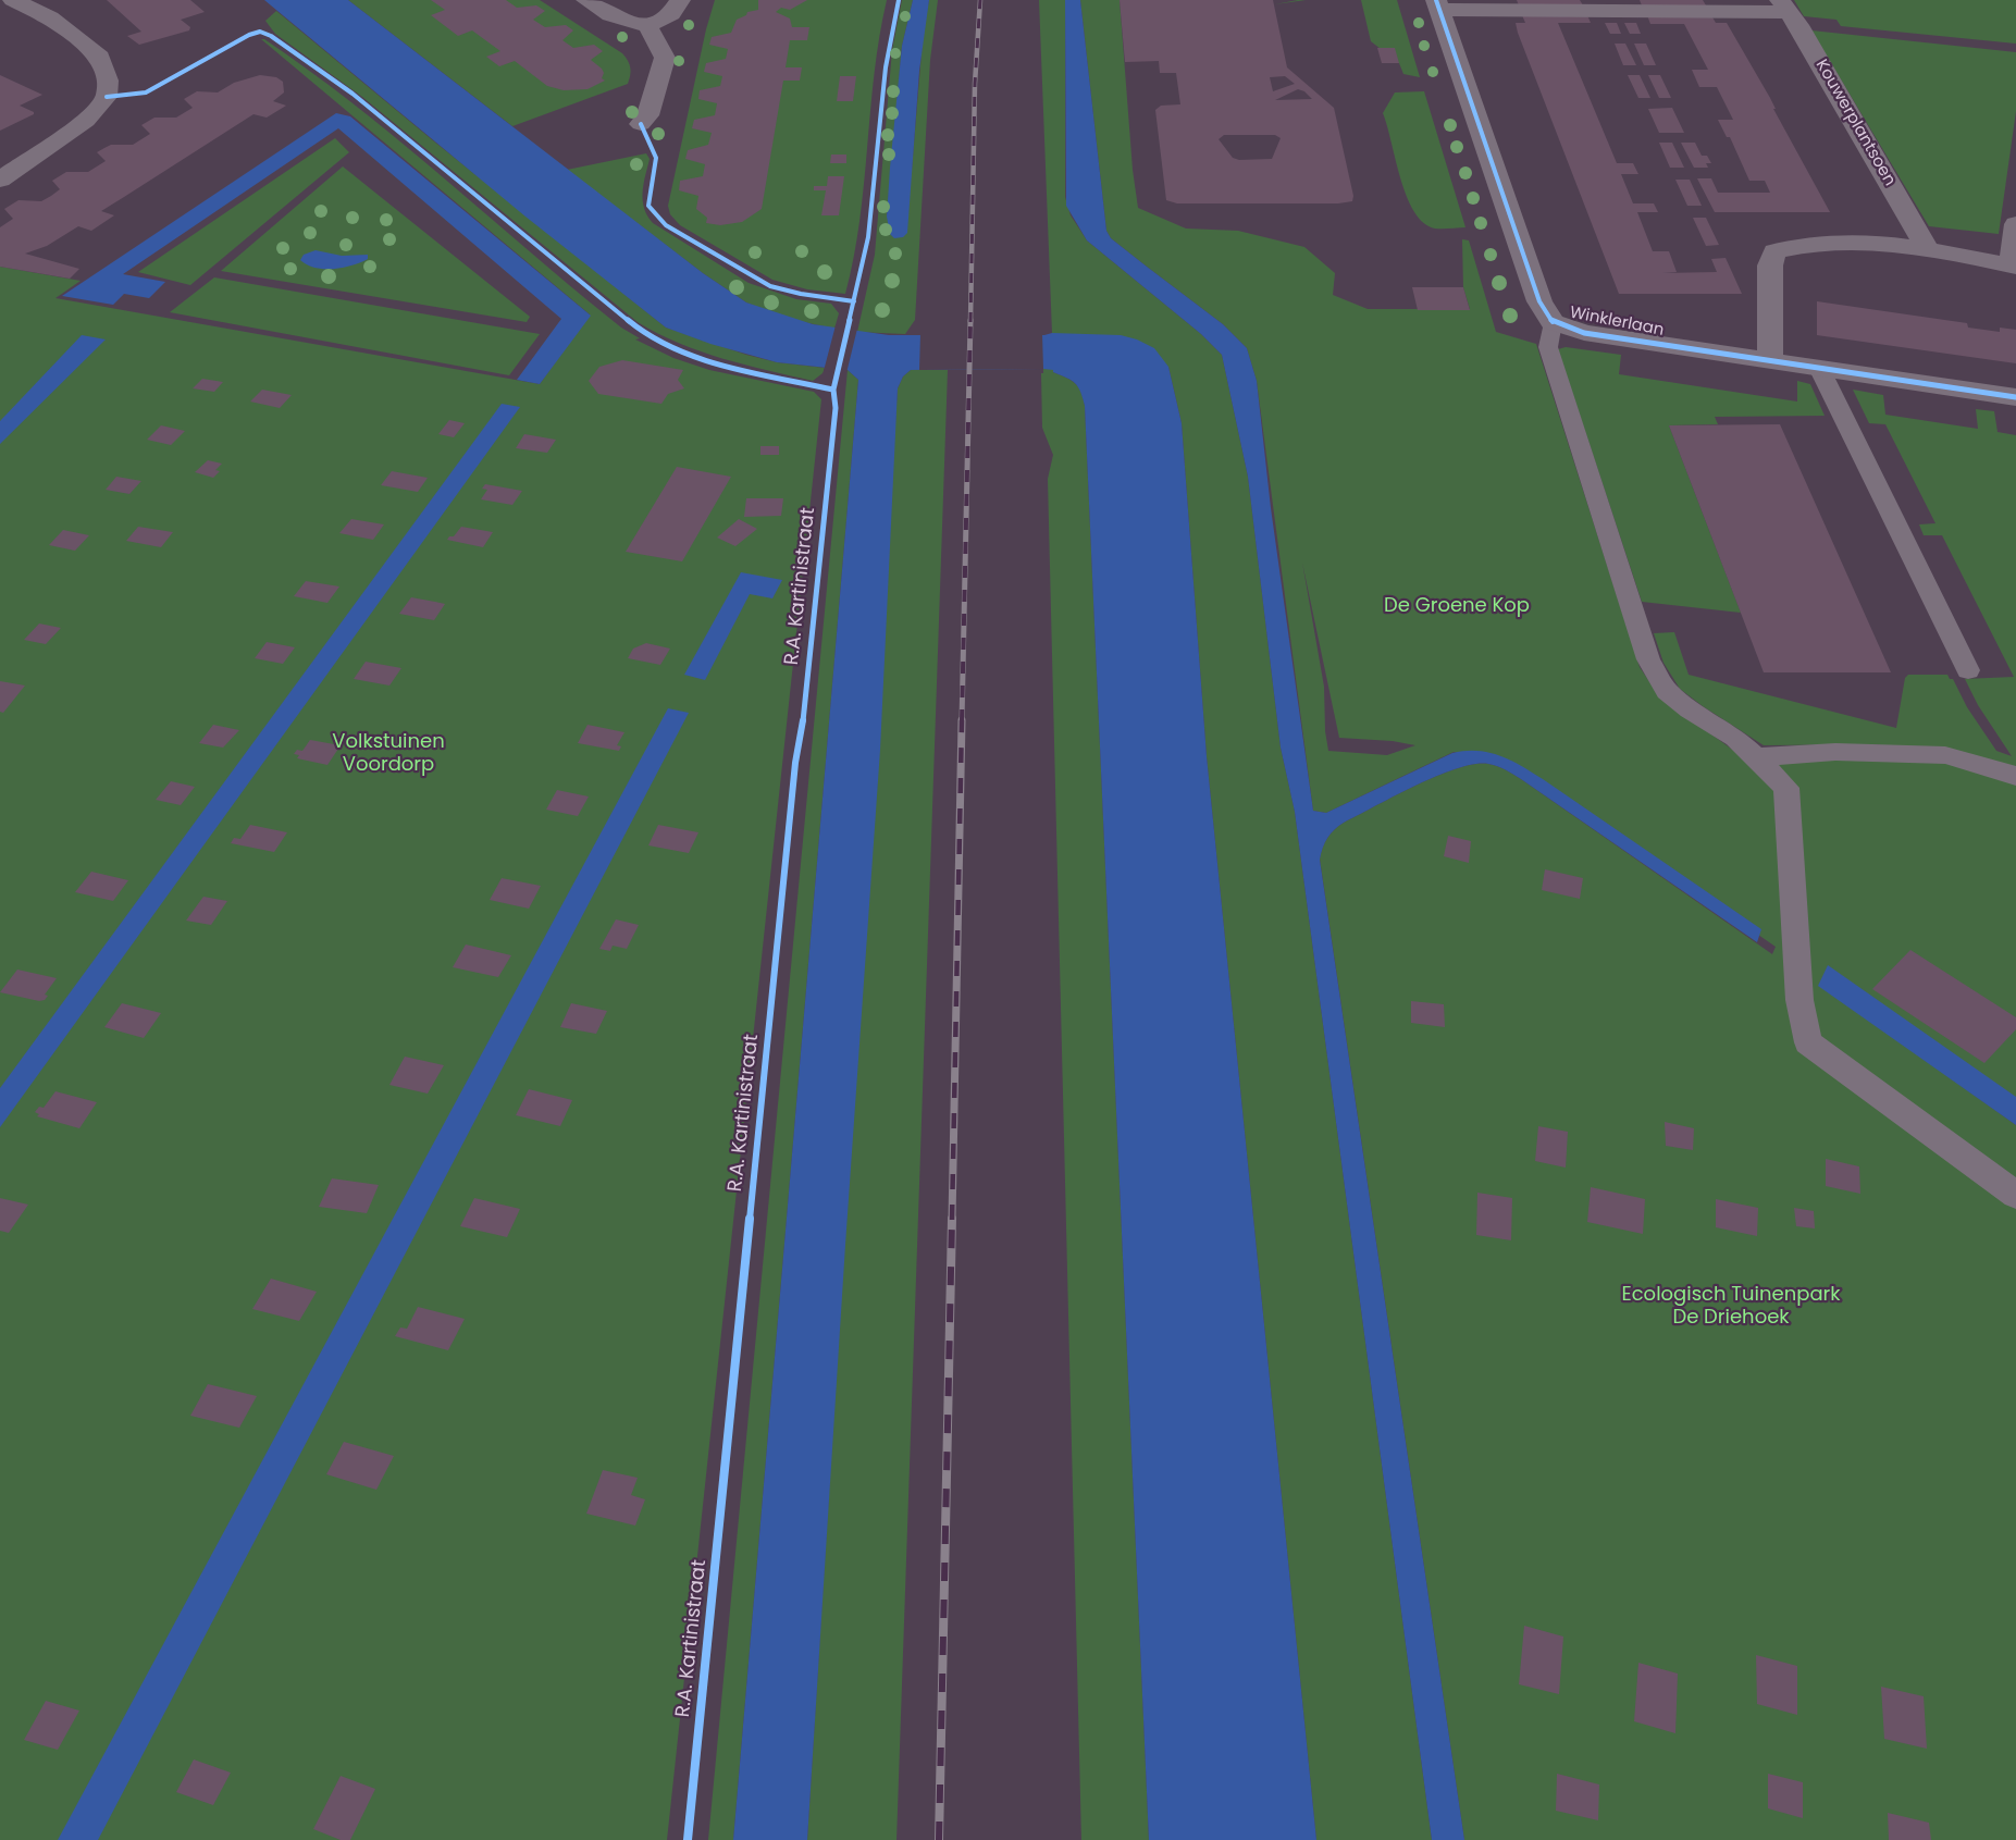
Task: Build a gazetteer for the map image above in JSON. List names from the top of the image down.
{
  "streets": {
    "street": ["Kouwerplantsoen", "Winklerlaan"],
    "cycle path": ["R.A. Kartinistraat"]
  },
  "parks": ["De Groene Kop", "Volkstuinen Voordorp", "Ecologisch Tuinenpark De Driehoek"]
}
